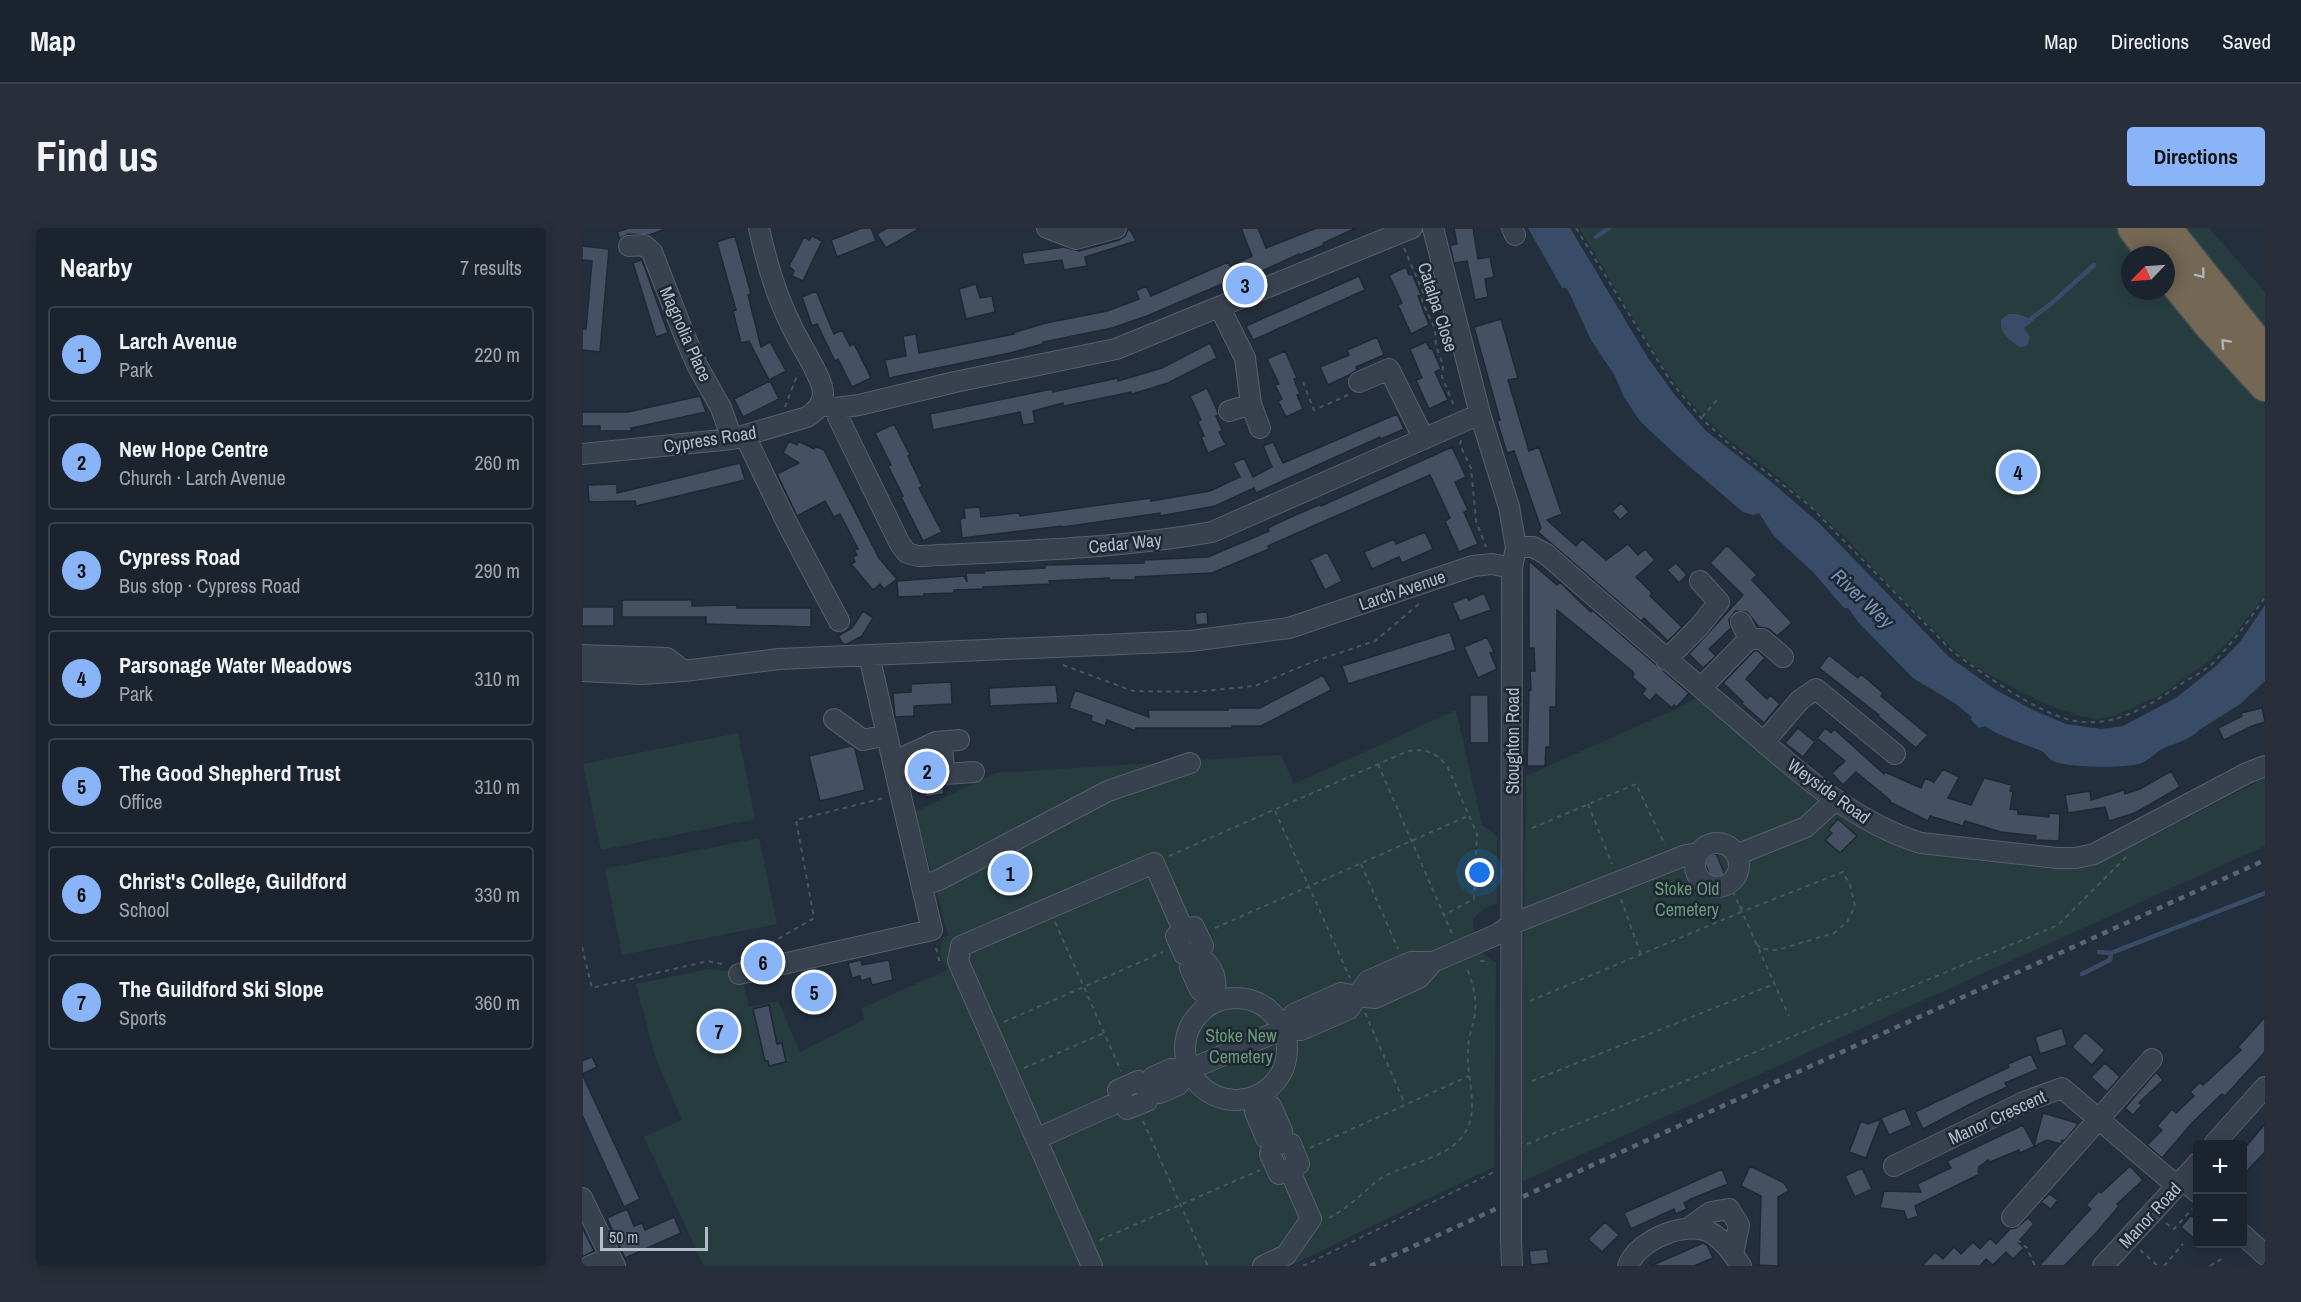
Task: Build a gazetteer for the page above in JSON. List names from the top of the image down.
{
  "streets": {
    "street": [
      "Magnolia Place",
      "Cypress Road",
      "Cedar Way",
      "Larch Avenue",
      "Stoughton Road",
      "Weyside Road",
      "Manor Crescent",
      "Manor Road"
    ],
    "path": ["Catalpa Close"]
  },
  "crossings": [
    ["Catalpa Close", "Cypress Road"],
    ["Catalpa Close", "Cedar Way"],
    ["Catalpa Close", "Larch Avenue"],
    ["Magnolia Place", "Cypress Road"],
    ["Cypress Road", "Cedar Way"],
    ["Cedar Way", "Stoughton Road"],
    ["Larch Avenue", "Stoughton Road"],
    ["Stoughton Road", "Weyside Road"],
    ["Manor Crescent", "Manor Road"]
  ],
  "water": ["River Wey"],
  "parks": ["Stoke Old Cemetery", "Stoke New Cemetery"],
  "scale_bar": "50 m",
  "north": "bottom left",
  "page": {
    "header": "Map",
    "nav": ["Map", "Directions", "Saved"],
    "buttons": "Directions",
    "title": "Find us",
    "heading": ["Nearby", "7 results"],
    "pins": [
      "3",
      "4",
      "2",
      "1",
      "6",
      "5",
      "7"
    ],
    "list": [
      {
        "mark": "1",
        "name": "Larch Avenue",
        "note": "Park",
        "value": "220 m"
      },
      {
        "mark": "2",
        "name": "New Hope Centre",
        "note": "Church · Larch Avenue",
        "value": "260 m"
      },
      {
        "mark": "3",
        "name": "Cypress Road",
        "note": "Bus stop · Cypress Road",
        "value": "290 m"
      },
      {
        "mark": "4",
        "name": "Parsonage Water Meadows",
        "note": "Park",
        "value": "310 m"
      },
      {
        "mark": "5",
        "name": "The Good Shepherd Trust",
        "note": "Office",
        "value": "310 m"
      },
      {
        "mark": "6",
        "name": "Christ's College, Guildford",
        "note": "School",
        "value": "330 m"
      },
      {
        "mark": "7",
        "name": "The Guildford Ski Slope",
        "note": "Sports",
        "value": "360 m"
      }
    ],
    "map_buttons": ["+", "−"],
    "scale": "50 m"
  }
}
